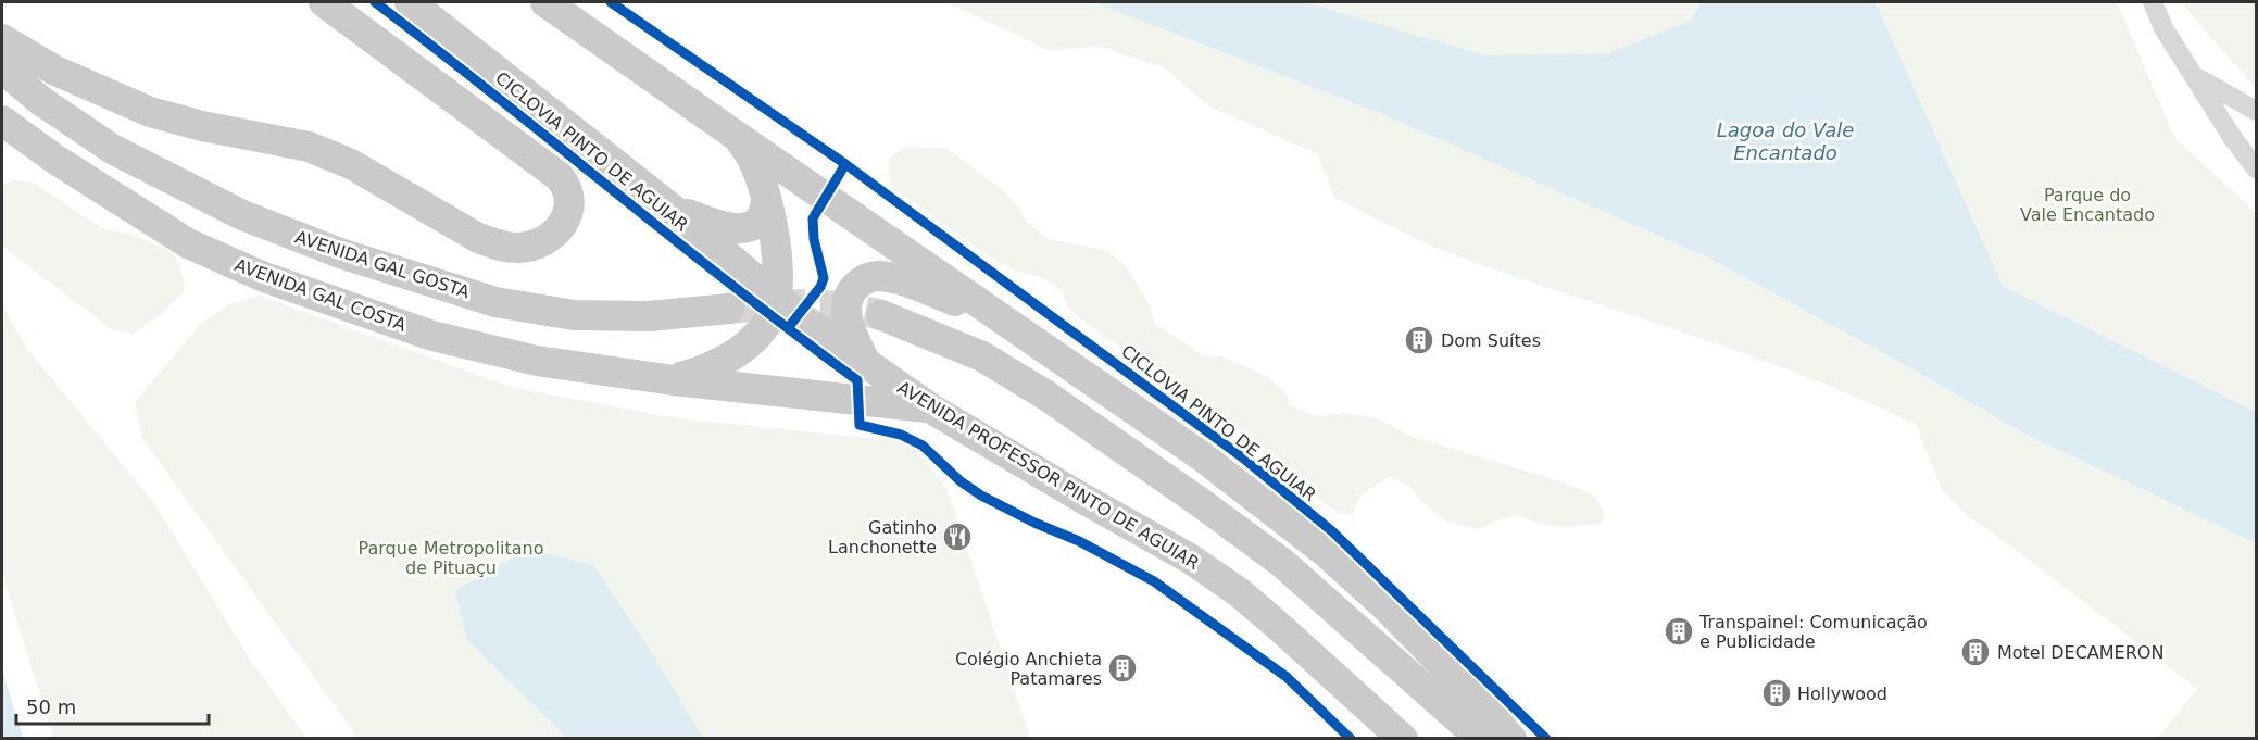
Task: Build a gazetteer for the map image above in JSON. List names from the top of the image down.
{
  "streets": {
    "main road": ["AVENIDA GAL GOSTA", "AVENIDA GAL COSTA", "AVENIDA PROFESSOR PINTO DE AGUIAR"],
    "cycle path": ["CICLOVIA PINTO DE AGUIAR"]
  },
  "crossings": [
    ["AVENIDA GAL COSTA", "AVENIDA PROFESSOR PINTO DE AGUIAR"]
  ],
  "water": ["Lagoa do Vale Encantado"],
  "parks": ["Parque do Vale Encantado", "Parque Metropolitano de Pituaçu"],
  "places": {
    "building": [
      "Dom Suítes",
      "Transpainel: Comunicação e Publicidade",
      "Motel DECAMERON",
      "Colégio Anchieta Patamares",
      "Hollywood"
    ],
    "restaurant": ["Gatinho Lanchonette"]
  },
  "scale_bar": "50 m"
}
